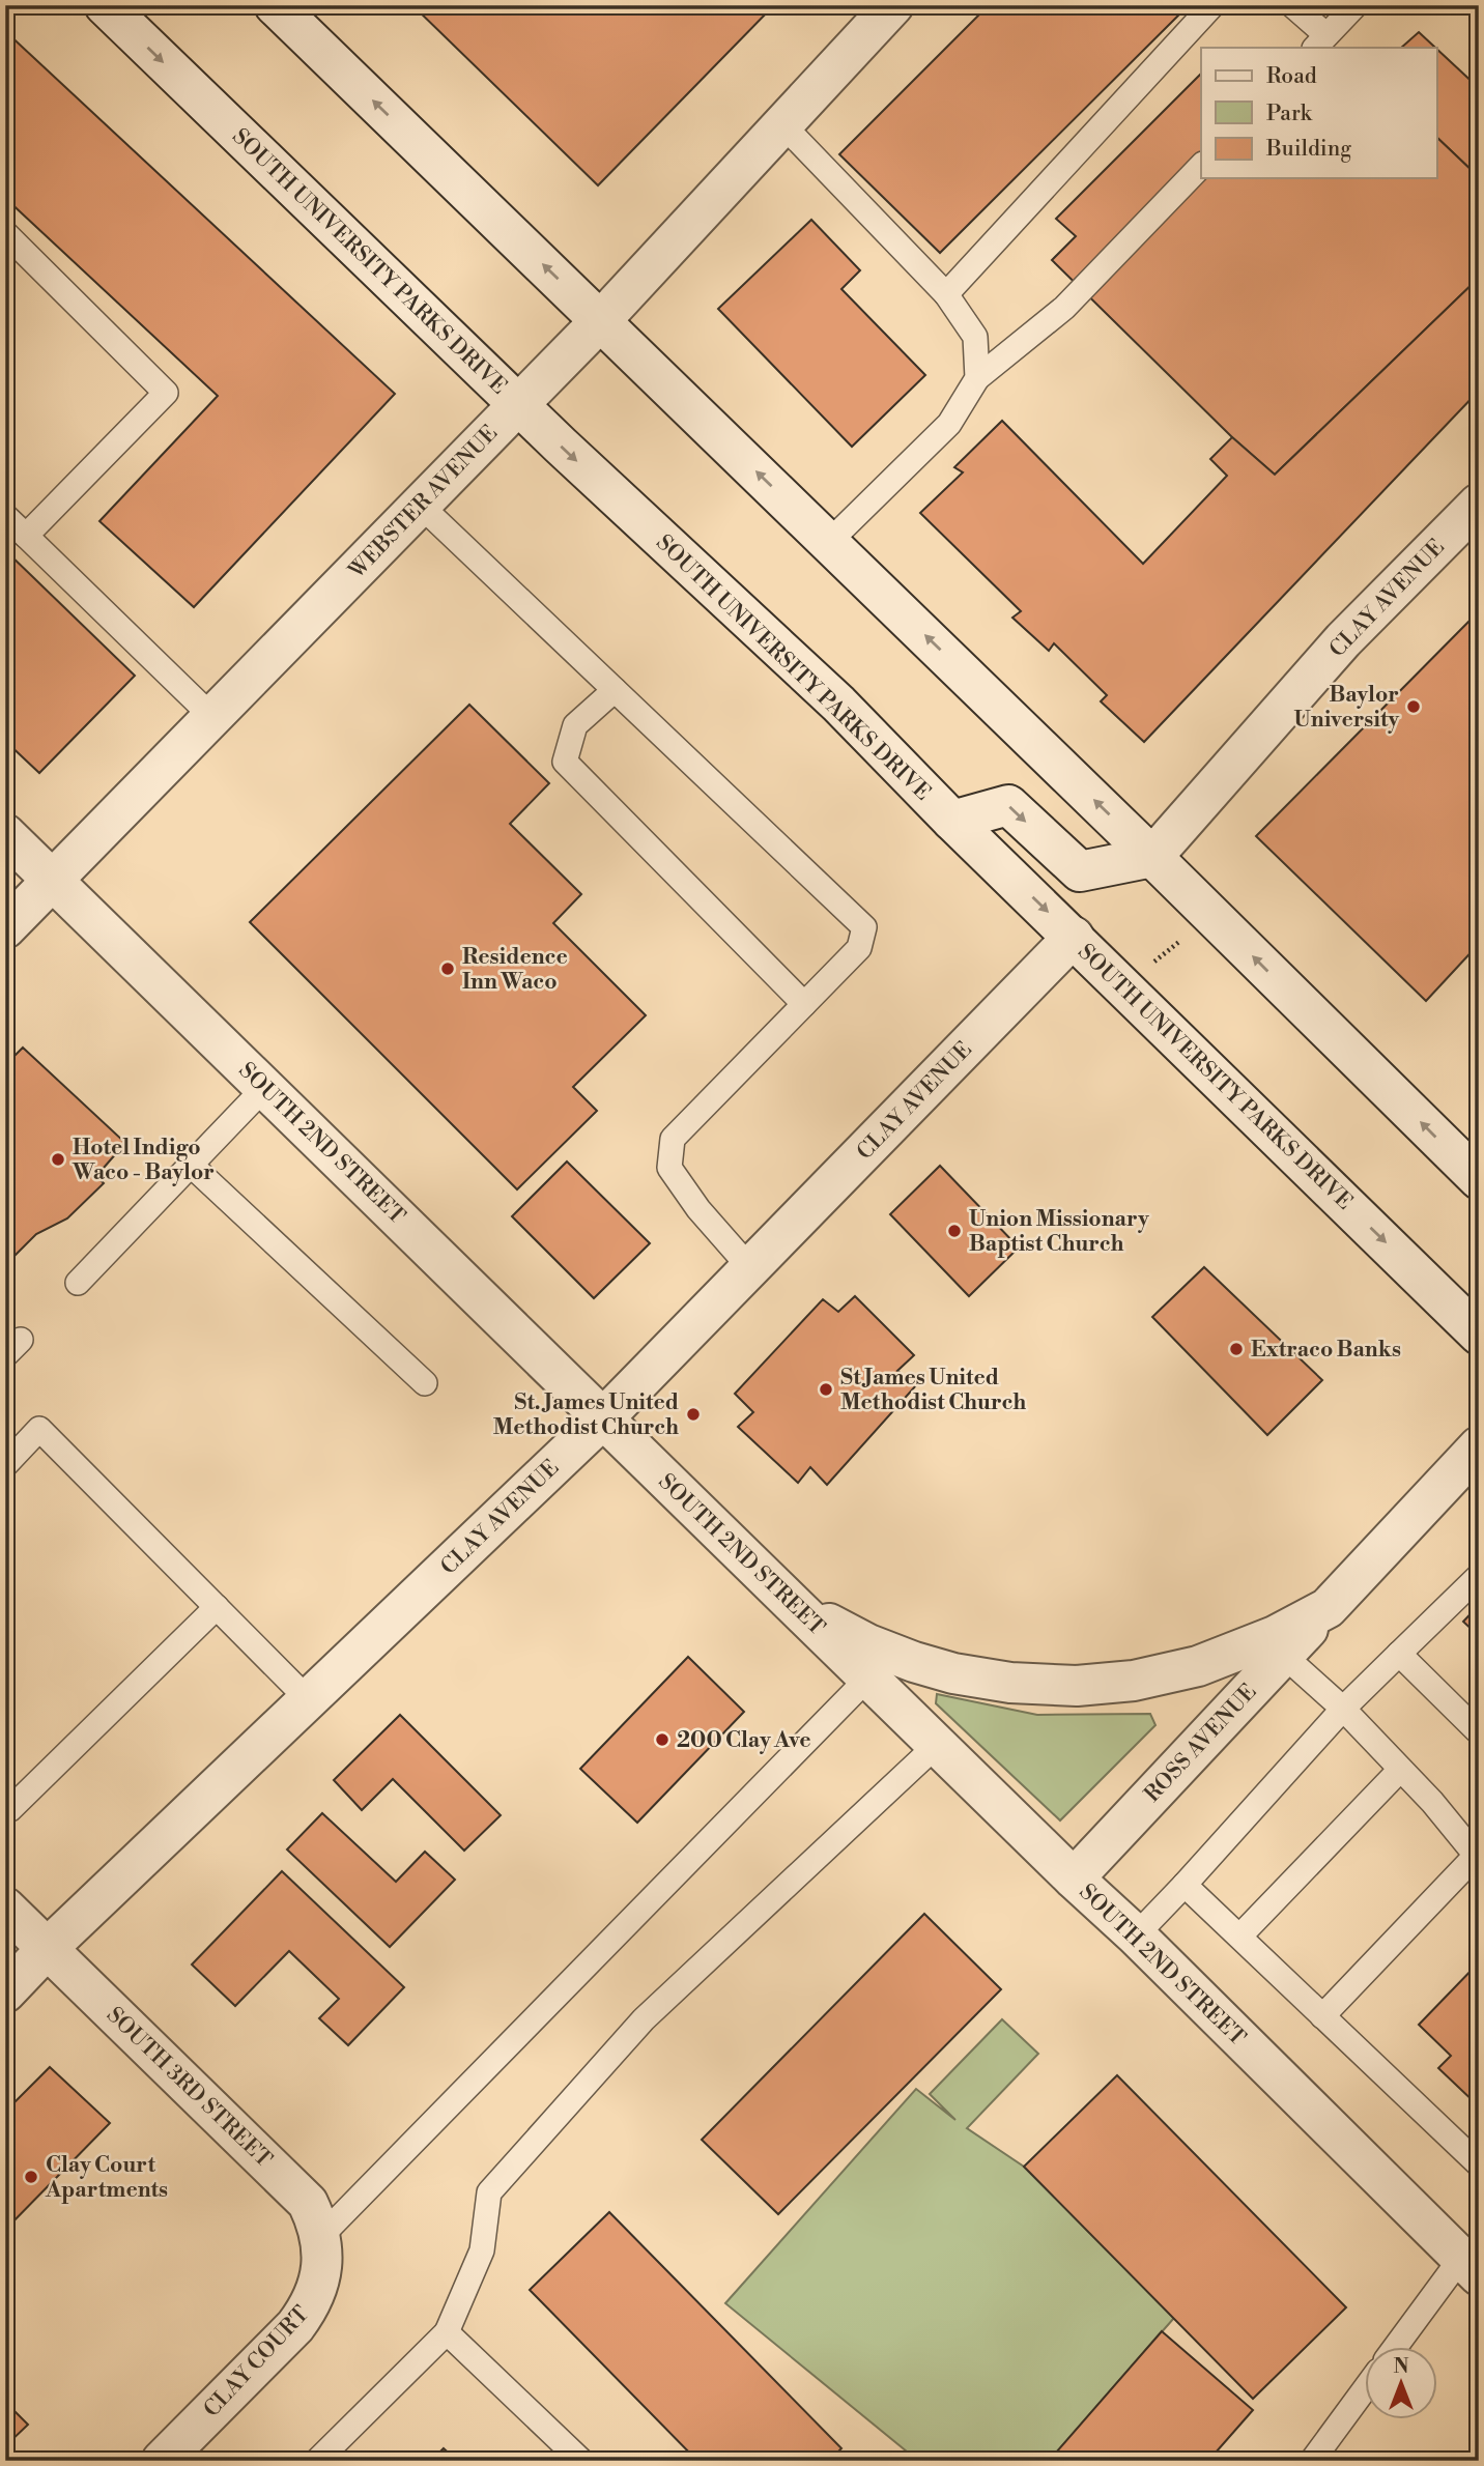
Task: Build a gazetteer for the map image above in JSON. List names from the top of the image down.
{
  "streets": {
    "street": [
      "SOUTH UNIVERSITY PARKS DRIVE",
      "WEBSTER AVENUE",
      "CLAY AVENUE",
      "SOUTH 2ND STREET",
      "ROSS AVENUE",
      "SOUTH 3RD STREET",
      "CLAY COURT"
    ]
  },
  "crossings": [
    ["SOUTH UNIVERSITY PARKS DRIVE", "WEBSTER AVENUE"],
    ["SOUTH UNIVERSITY PARKS DRIVE", "CLAY AVENUE"],
    ["WEBSTER AVENUE", "SOUTH 2ND STREET"],
    ["CLAY AVENUE", "SOUTH 2ND STREET"],
    ["CLAY AVENUE", "SOUTH 3RD STREET"],
    ["SOUTH 2ND STREET", "ROSS AVENUE"],
    ["SOUTH 3RD STREET", "CLAY COURT"]
  ],
  "places": [
    "Baylor University",
    "Residence Inn Waco",
    "Hotel Indigo Waco - Baylor",
    "Union Missionary Baptist Church",
    "Extraco Banks",
    "St James United Methodist Church",
    "St. James United Methodist Church",
    "200 Clay Ave",
    "Clay Court Apartments"
  ],
  "legend": ["Road", "Park", "Building"],
  "north": "top"
}
